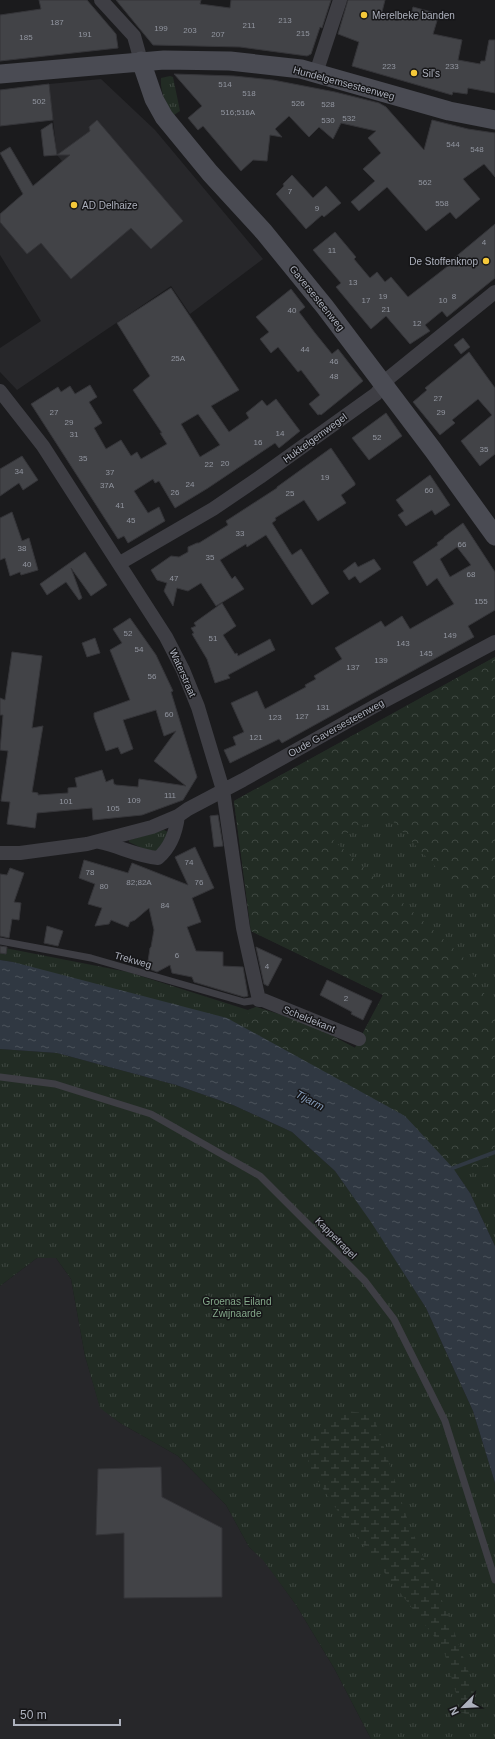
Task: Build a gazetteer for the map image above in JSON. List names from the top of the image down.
{
  "streets": {
    "street": [
      "Hundelgemsesteenweg",
      "Gaversesteenweg",
      "Hukkelgemwegel",
      "Waterstraat",
      "Oude Gaversesteenweg",
      "Scheldekant"
    ],
    "lane": ["Trekweg", "Kappetragel"]
  },
  "crossings": [
    ["Hundelgemsesteenweg", "Gaversesteenweg"],
    ["Gaversesteenweg", "Hukkelgemwegel"],
    ["Hukkelgemwegel", "Waterstraat"],
    ["Waterstraat", "Oude Gaversesteenweg"],
    ["Waterstraat", "Trekweg"],
    ["Waterstraat", "Scheldekant"],
    ["Trekweg", "Scheldekant"]
  ],
  "water": ["Tijarm"],
  "parks": ["Groenas Eiland Zwijnaarde"],
  "places": [
    "Merelbeke banden",
    "Sil's",
    "AD Delhaize",
    "De Stoffenknop"
  ],
  "house_numbers": [
    "213",
    "187",
    "211",
    "199",
    "203",
    "215",
    "191",
    "207",
    "185",
    "223",
    "233",
    "514",
    "518",
    "502",
    "526",
    "528",
    "516;516A",
    "532",
    "530",
    "544",
    "548",
    "562",
    "7",
    "558",
    "9",
    "4",
    "11",
    "13",
    "19",
    "8",
    "17",
    "10",
    "21",
    "40",
    "12",
    "44",
    "25A",
    "46",
    "48",
    "27",
    "27",
    "29",
    "29",
    "14",
    "31",
    "52",
    "16",
    "35",
    "35",
    "20",
    "22",
    "34",
    "37",
    "19",
    "24",
    "37A",
    "60",
    "26",
    "25",
    "41",
    "45",
    "33",
    "66",
    "38",
    "35",
    "40",
    "68",
    "47",
    "155",
    "52",
    "149",
    "51",
    "143",
    "54",
    "145",
    "139",
    "137",
    "56",
    "131",
    "60",
    "127",
    "123",
    "121",
    "111",
    "109",
    "101",
    "105",
    "74",
    "78",
    "82;82A",
    "76",
    "80",
    "84",
    "6",
    "4",
    "2"
  ],
  "scale_bar": "50 m",
  "north": "bottom left"
}
